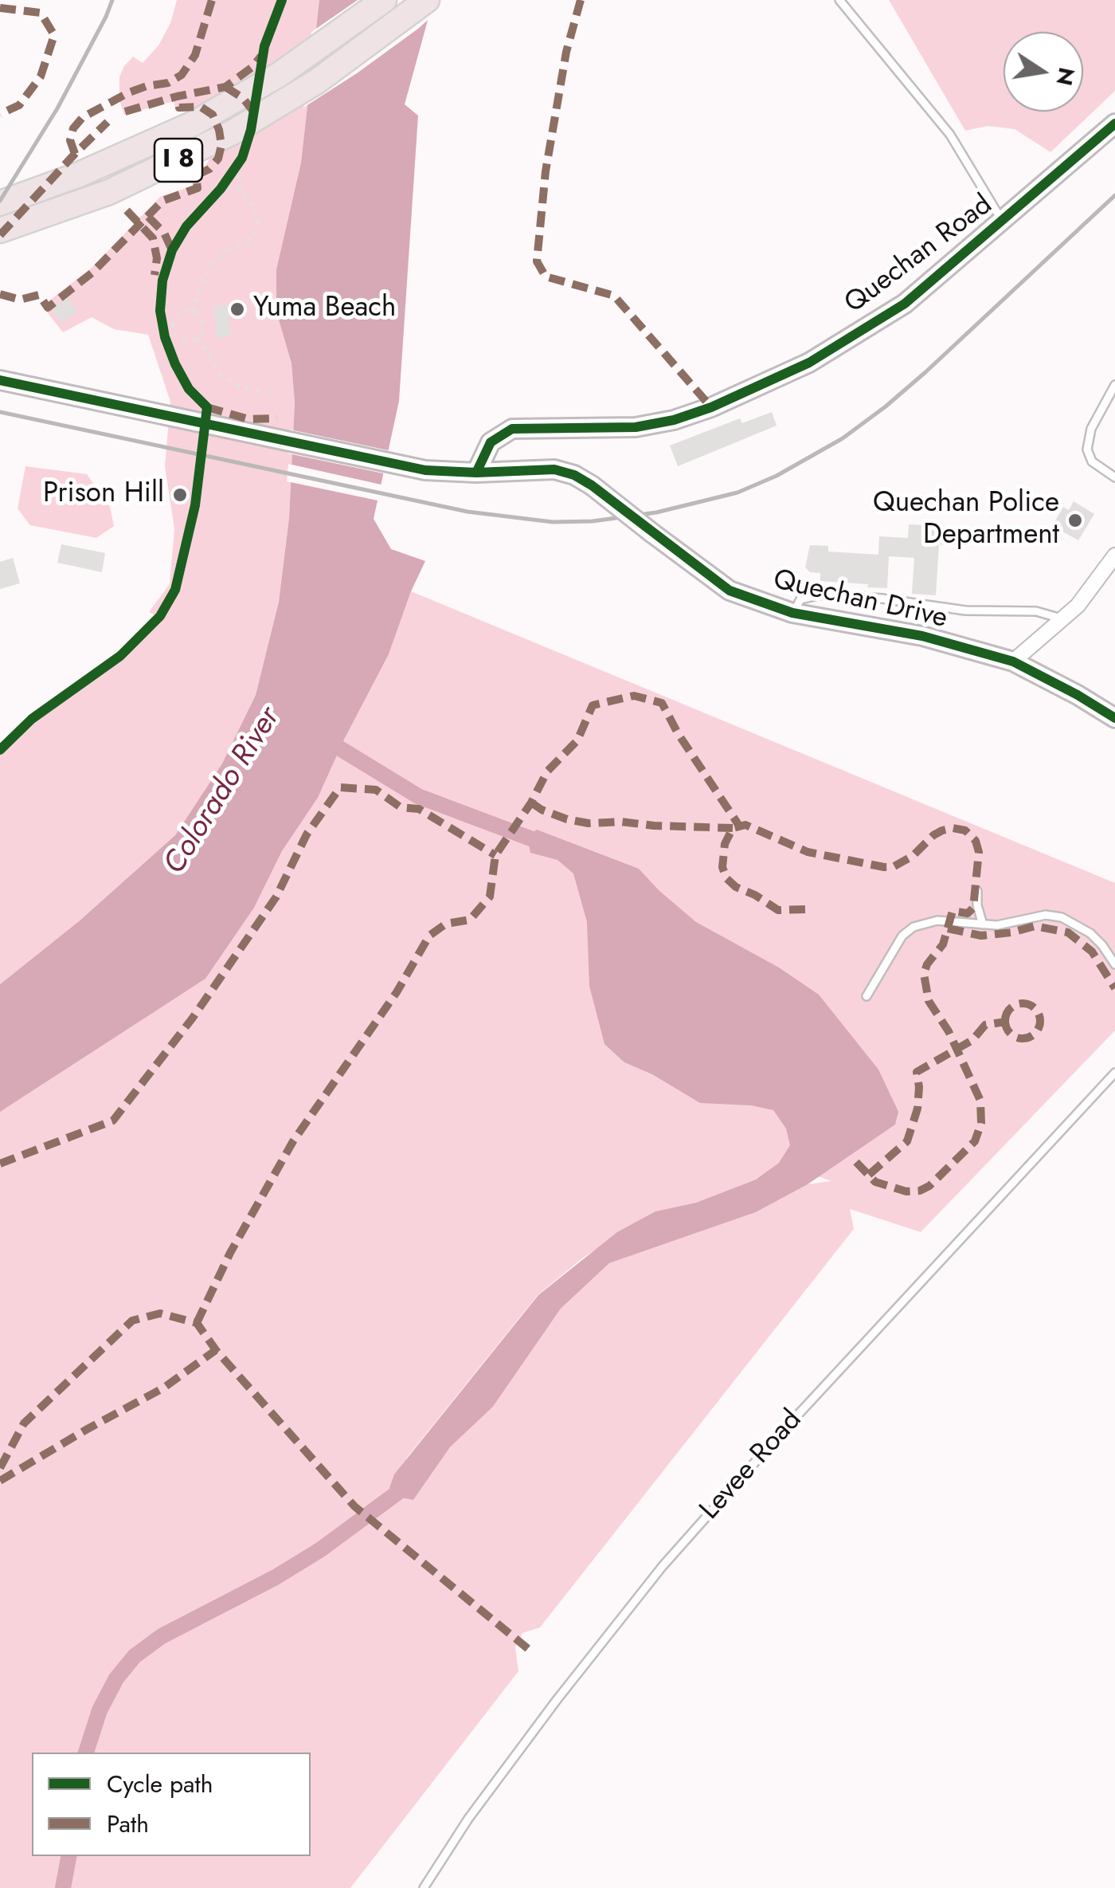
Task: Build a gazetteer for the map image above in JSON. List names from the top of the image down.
{
  "streets": {
    "highway": ["I 8"],
    "street": ["Quechan Road", "Quechan Drive"],
    "lane": ["Levee Road"]
  },
  "crossings": [
    ["Quechan Road", "Quechan Drive"]
  ],
  "water": ["Colorado River"],
  "places": ["Yuma Beach", "Prison Hill", "Quechan Police Department"],
  "legend": ["Cycle path", "Path"],
  "north": "right"
}
